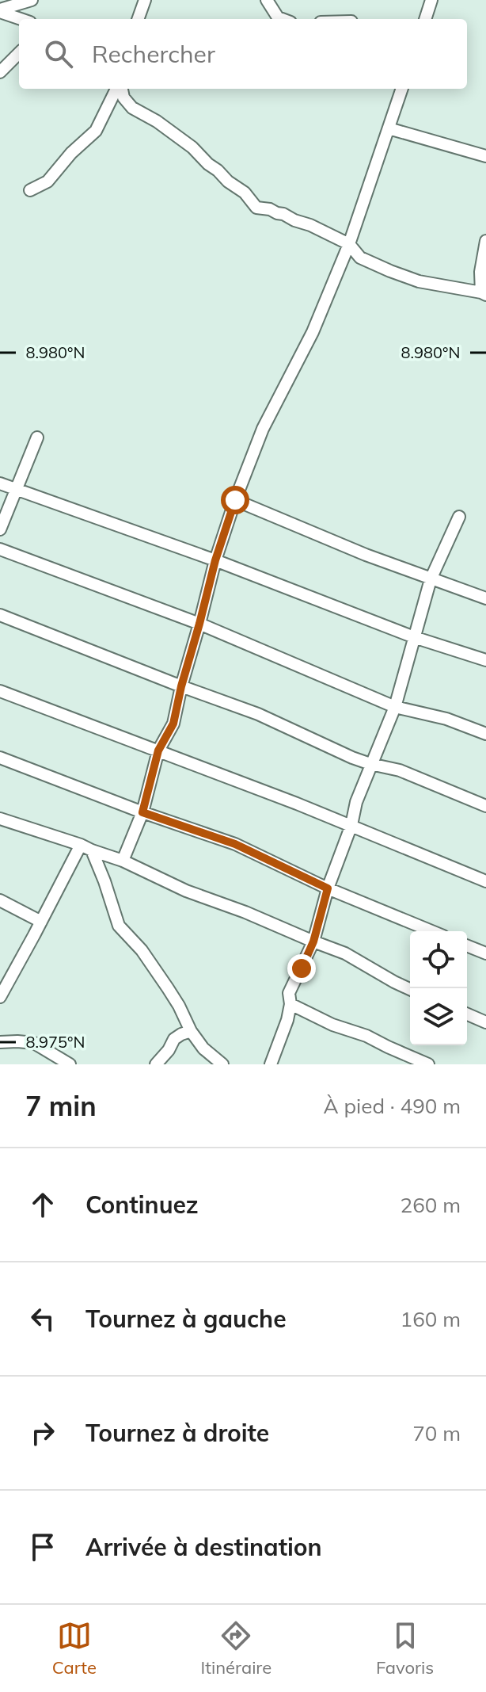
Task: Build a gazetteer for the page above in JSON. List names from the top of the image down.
{
  "page": {
    "search": "Rechercher",
    "heading": ["7 min", "À pied · 490 m"],
    "list": [
      ["Continuez", "260 m"],
      ["Tournez à gauche", "160 m"],
      ["Tournez à droite", "70 m"],
      "Arrivée à destination"
    ],
    "nav": ["Carte", "Itinéraire", "Favoris"]
  },
  "coordinates": ["8.980°N", "8.975°N"]
}
